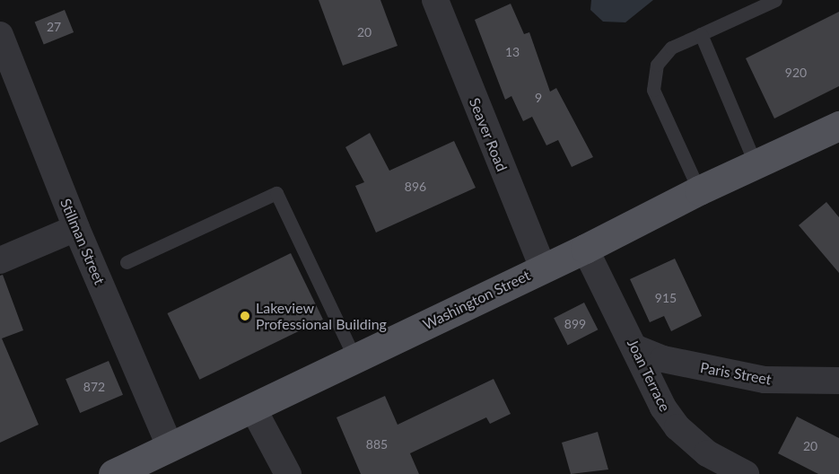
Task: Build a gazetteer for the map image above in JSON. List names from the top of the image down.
{
  "streets": {
    "main road": ["Washington Street"],
    "street": [
      "Seaver Road",
      "Stillman Street",
      "Paris Street",
      "Joan Terrace"
    ]
  },
  "crossings": [
    ["Seaver Road", "Washington Street"],
    ["Stillman Street", "Washington Street"],
    ["Washington Street", "Joan Terrace"],
    ["Paris Street", "Joan Terrace"]
  ],
  "places": ["Lakeview Professional Building"],
  "house_numbers": [
    "27",
    "20",
    "13",
    "920",
    "9",
    "896",
    "915",
    "899",
    "872",
    "885",
    "20"
  ]
}
